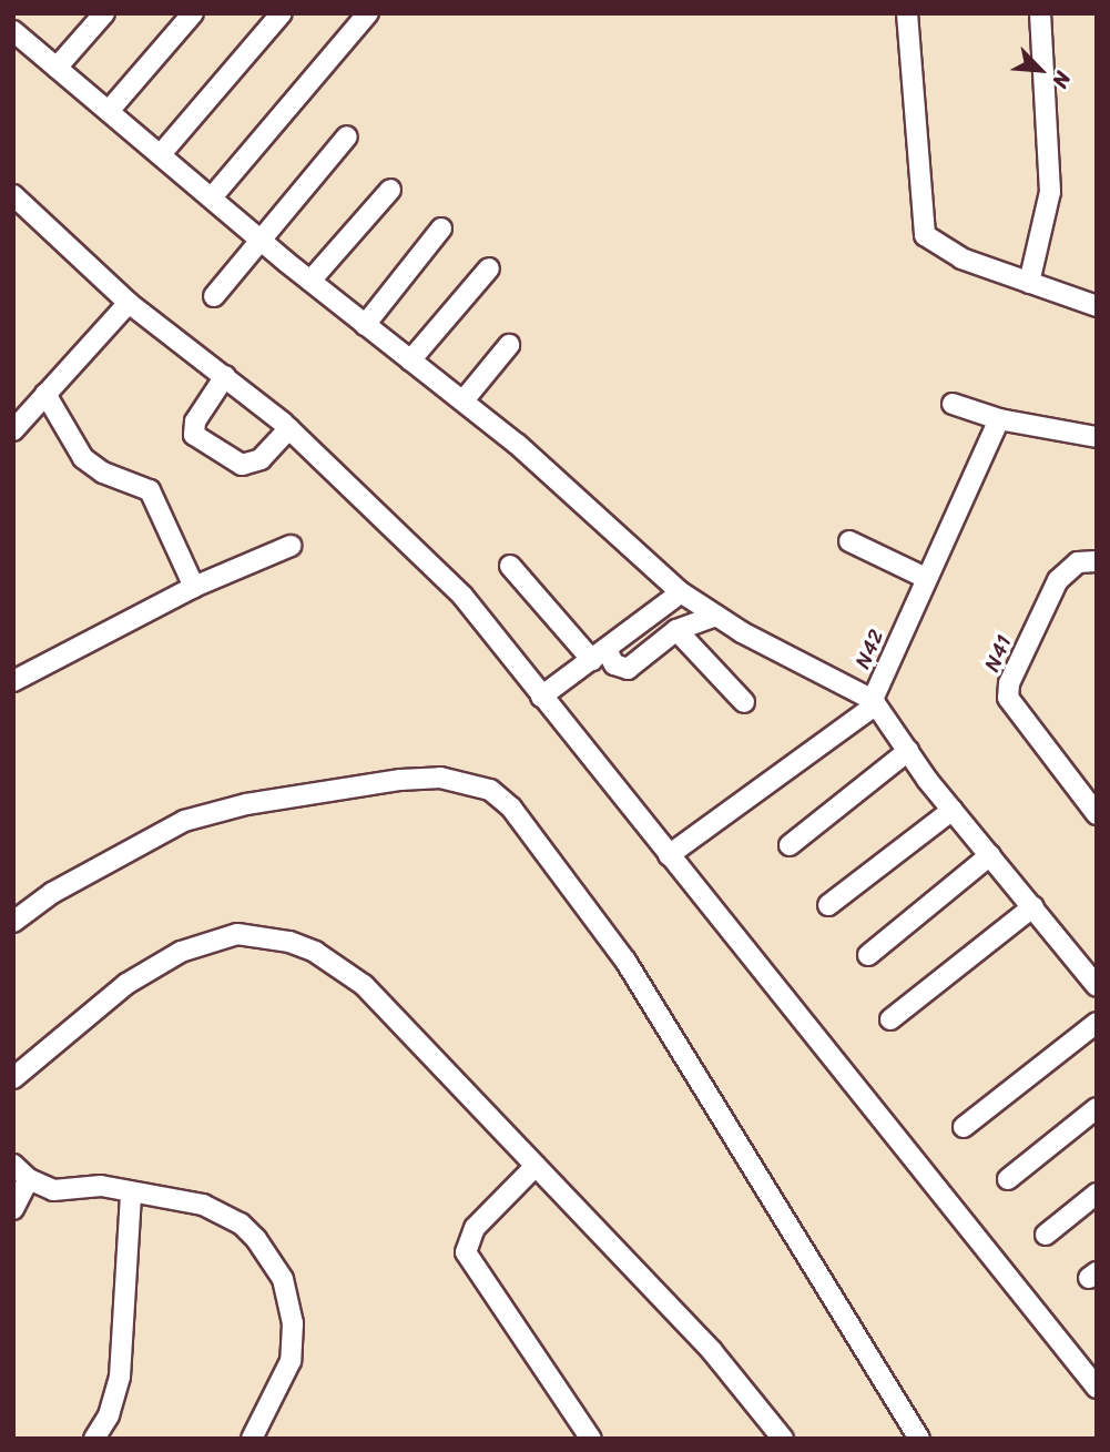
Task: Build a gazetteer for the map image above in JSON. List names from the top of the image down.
{
  "streets": {
    "street": ["N42", "N41"]
  },
  "north": "bottom right"
}
